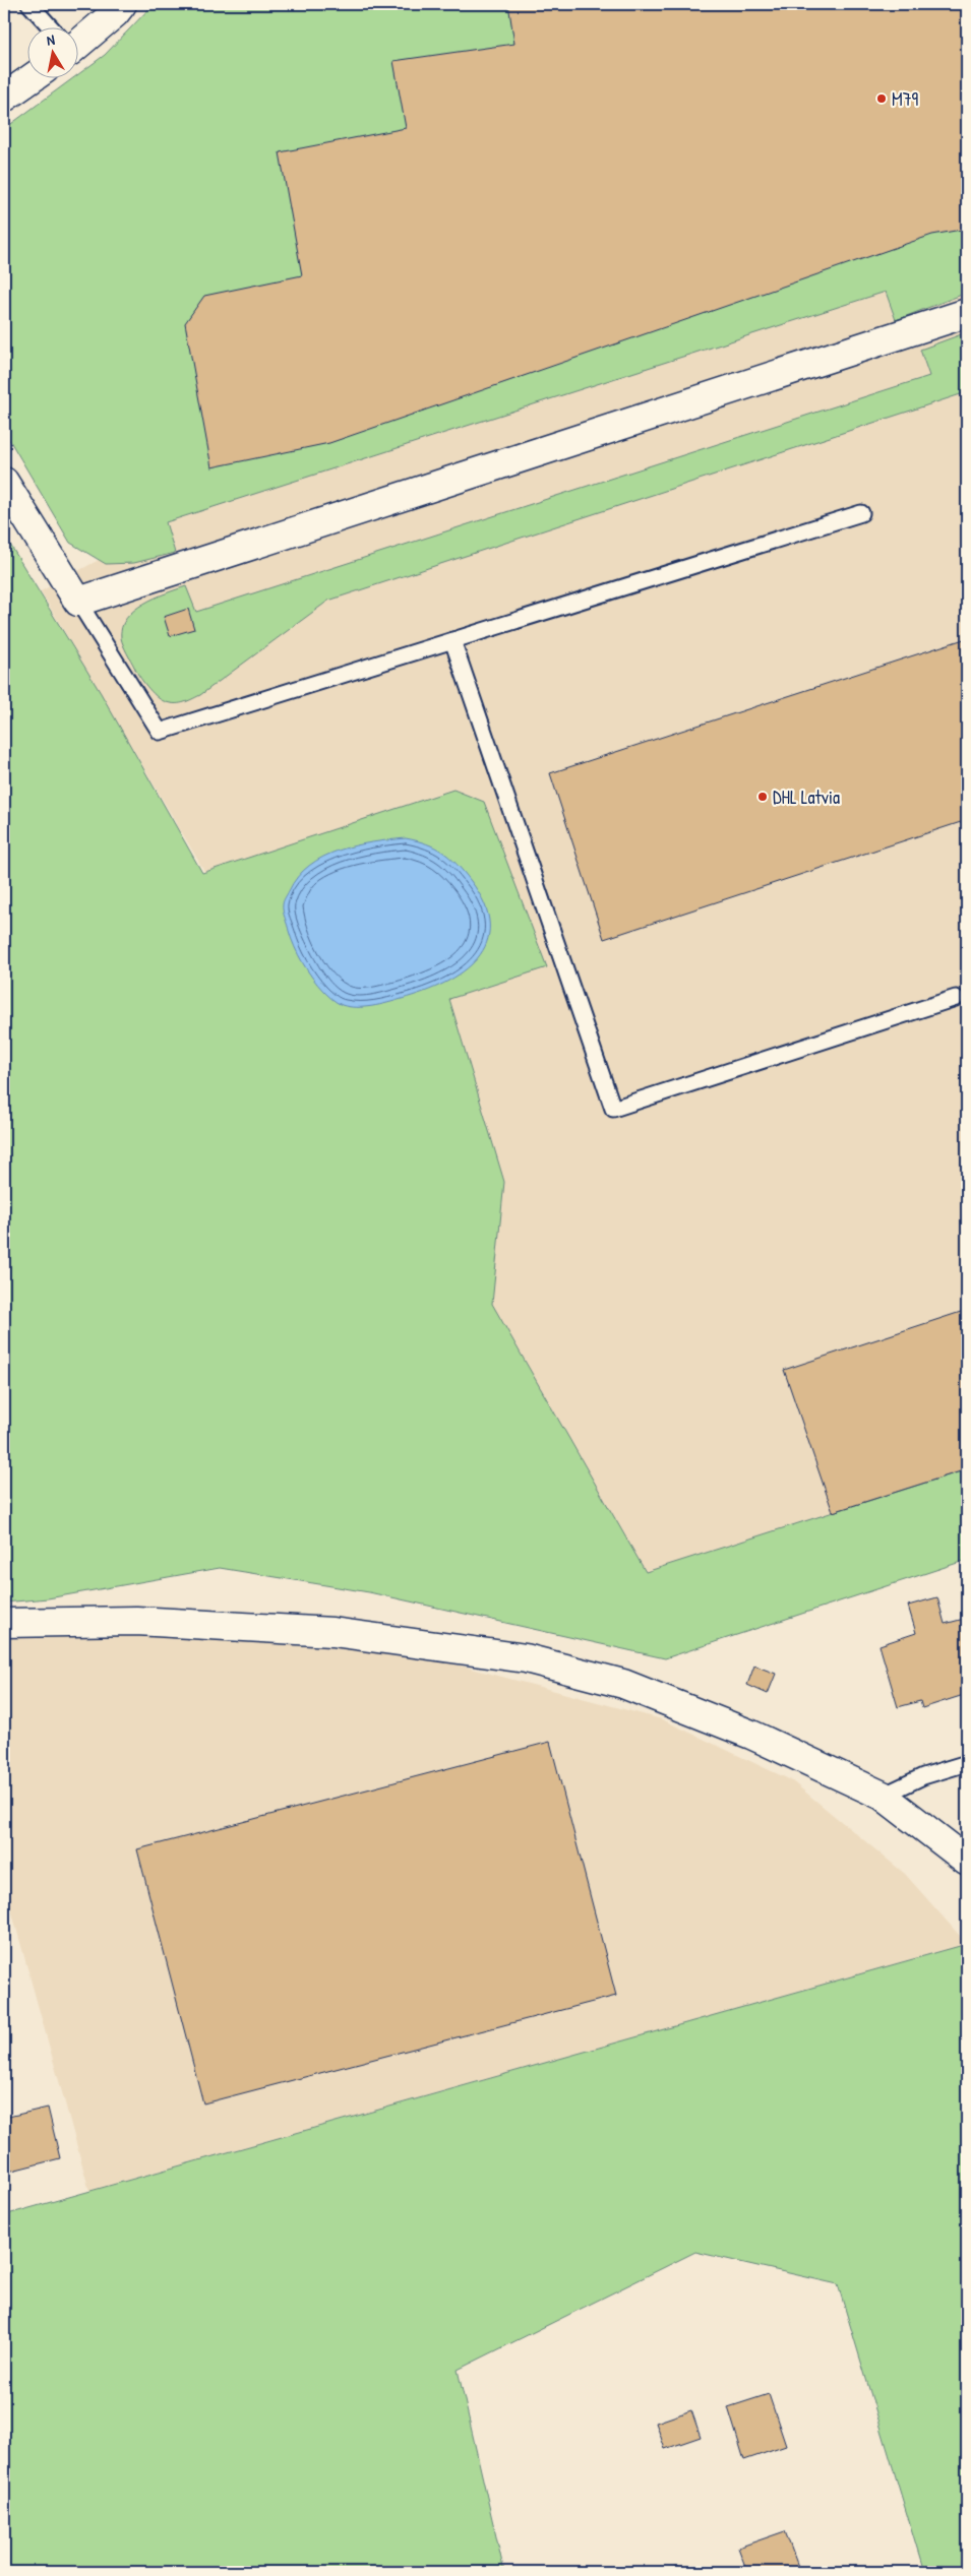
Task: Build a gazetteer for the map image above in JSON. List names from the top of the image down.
{
  "places": ["M79", "DHL Latvia"],
  "north": "top"
}
